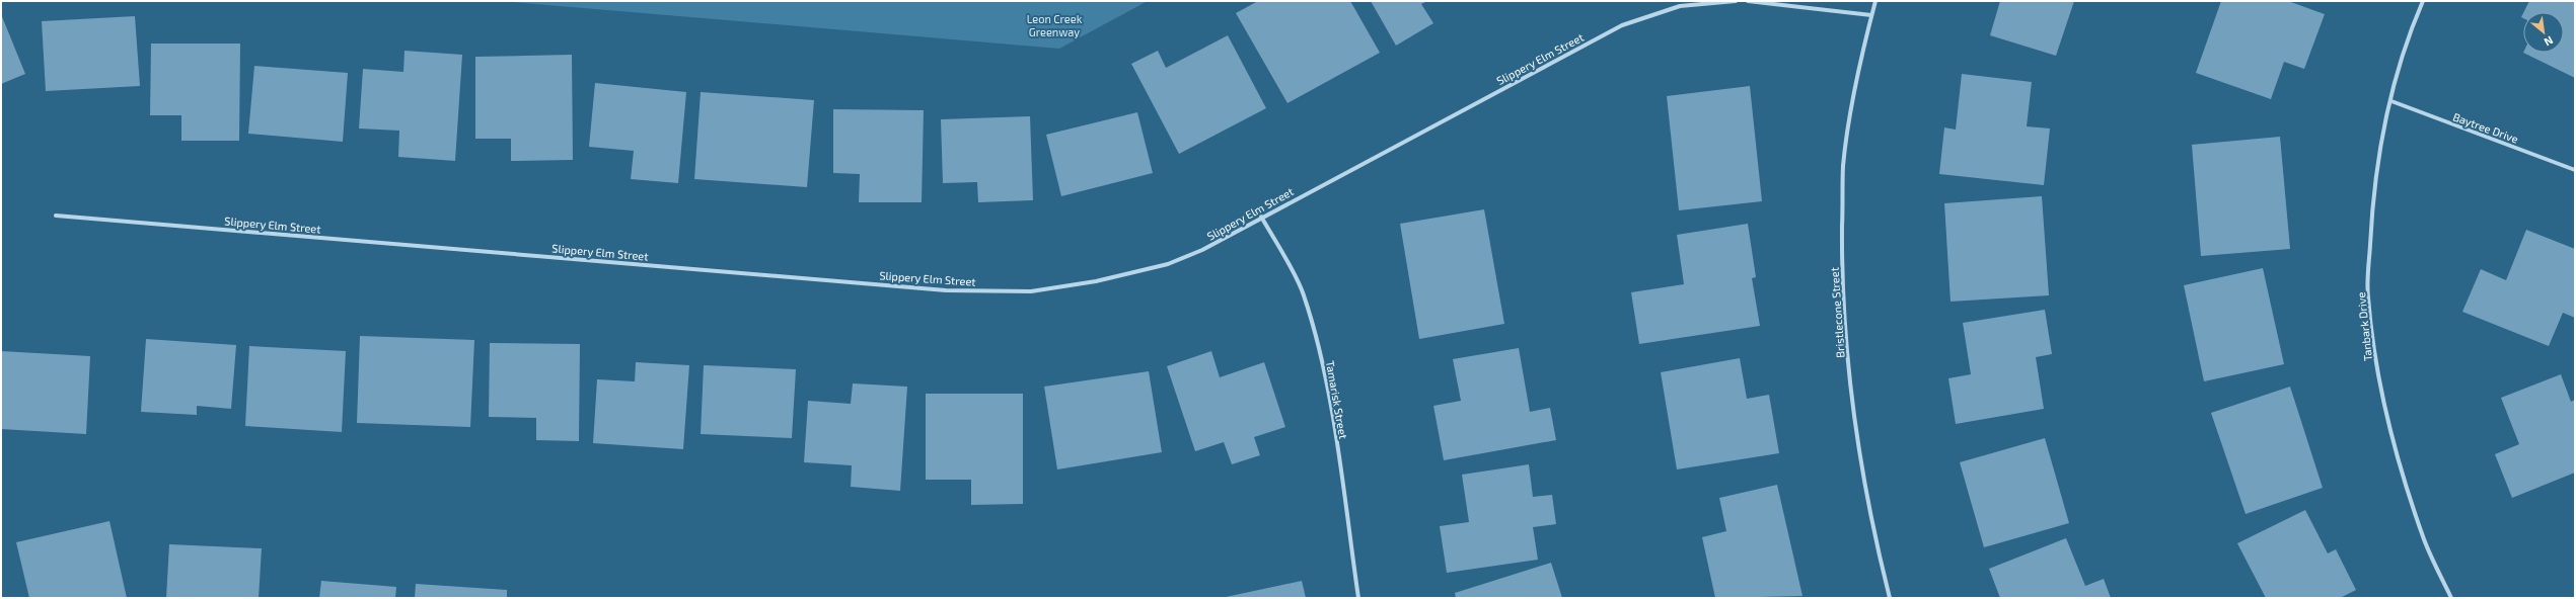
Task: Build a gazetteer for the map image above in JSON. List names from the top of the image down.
{
  "streets": {
    "street": [
      "Slippery Elm Street",
      "Baytree Drive",
      "Bristlecone Street",
      "Tanbark Drive",
      "Tamarisk Street"
    ]
  },
  "crossings": [
    ["Slippery Elm Street", "Tamarisk Street"],
    ["Baytree Drive", "Tanbark Drive"]
  ],
  "parks": ["Leon Creek Greenway"],
  "north": "bottom right"
}
